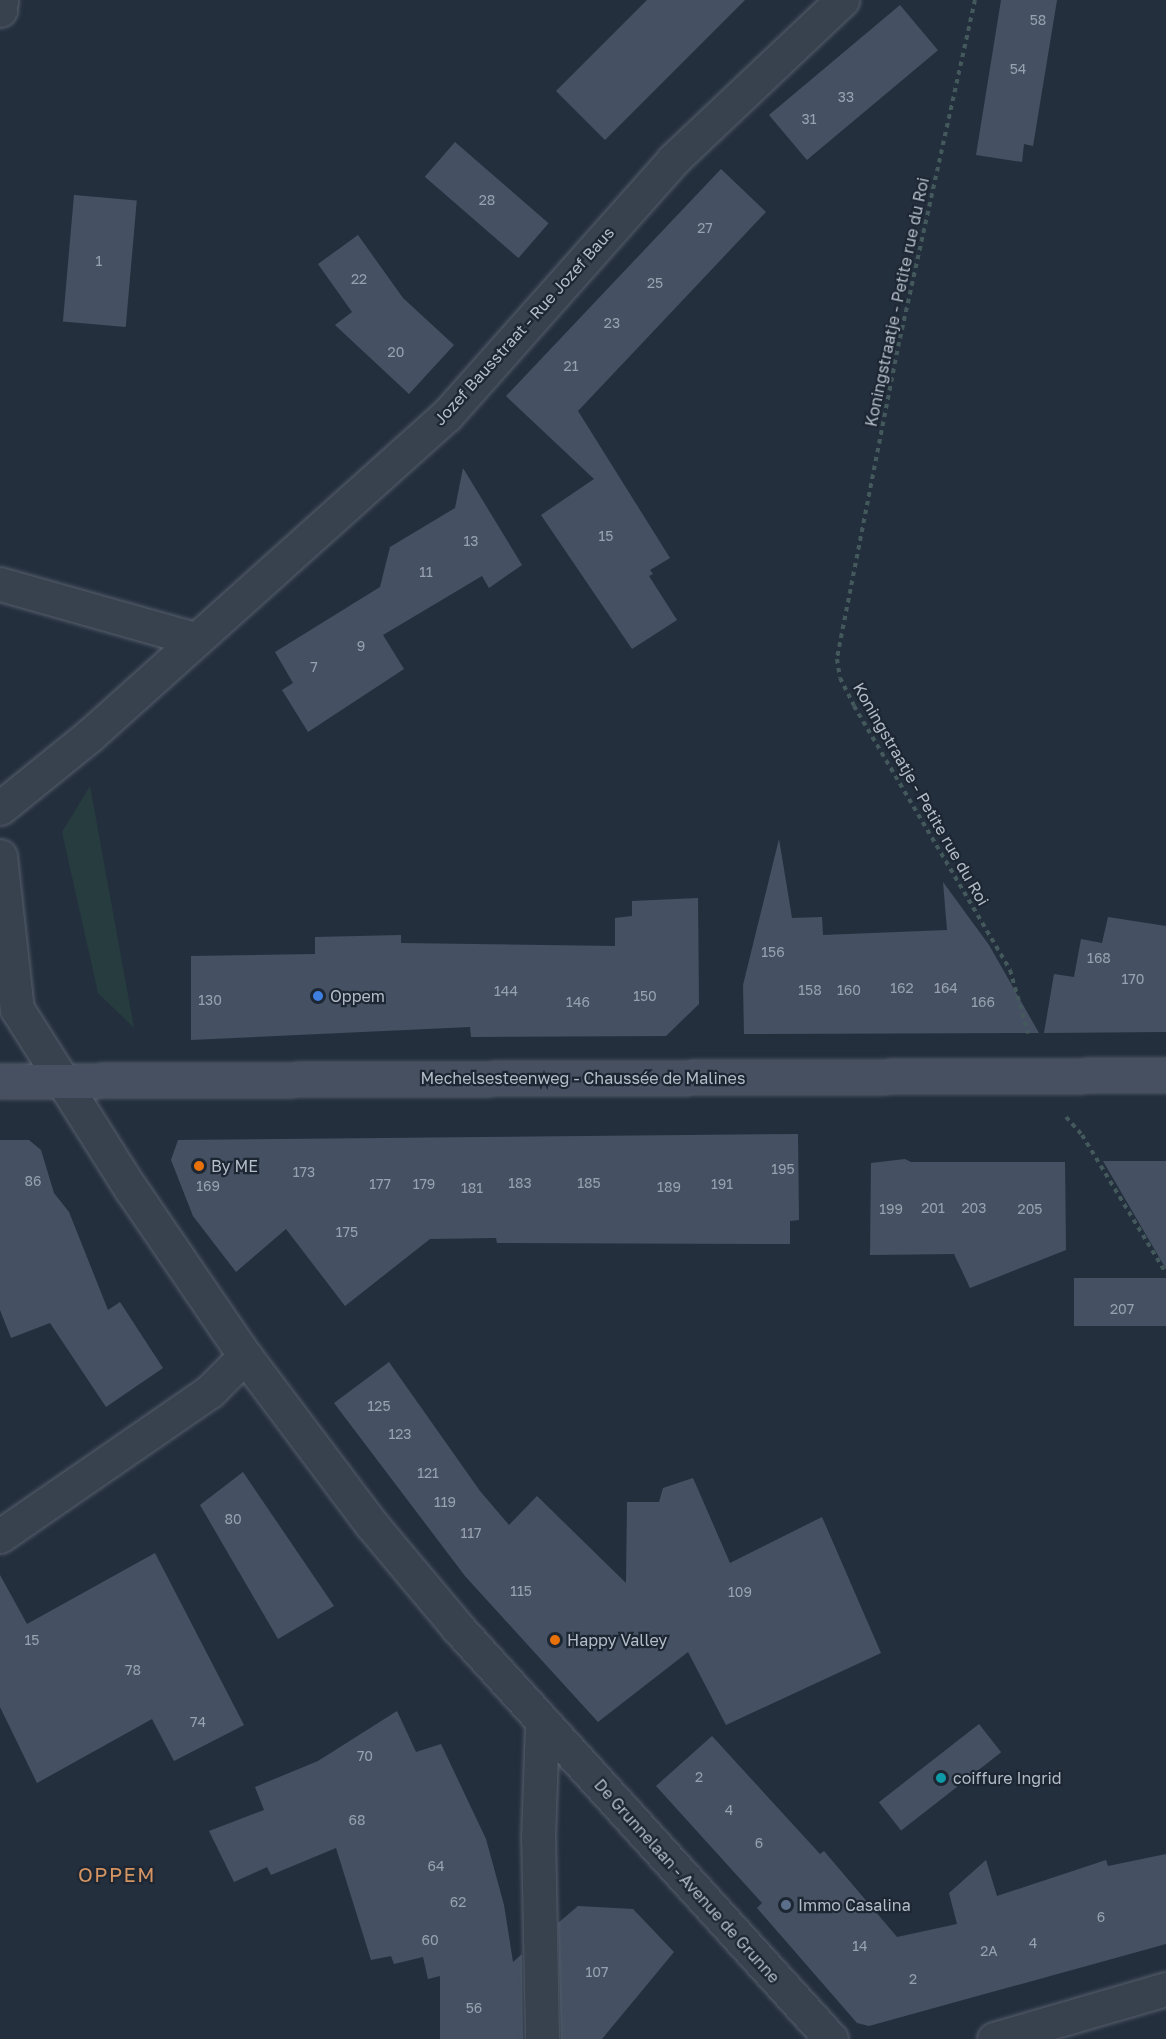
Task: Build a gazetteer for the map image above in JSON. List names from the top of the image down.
{
  "streets": {
    "main road": ["Mechelsesteenweg - Chaussée de Malines"],
    "street": ["Jozef Bausstraat - Rue Jozef Baus", "De Grunnelaan - Avenue de Grunne"],
    "path": ["Koningstraatje - Petite rue du Roi"]
  },
  "crossings": [
    ["Koningstraatje - Petite rue du Roi", "Mechelsesteenweg - Chaussée de Malines"],
    ["Mechelsesteenweg - Chaussée de Malines", "De Grunnelaan - Avenue de Grunne"]
  ],
  "districts": ["OPPEM"],
  "places": [
    "Oppem",
    "By ME",
    "Happy Valley",
    "coiffure Ingrid",
    "Immo Casalina"
  ],
  "house_numbers": [
    "58",
    "54",
    "33",
    "31",
    "28",
    "27",
    "1",
    "22",
    "25",
    "23",
    "20",
    "21",
    "15",
    "13",
    "11",
    "9",
    "7",
    "156",
    "168",
    "170",
    "162",
    "164",
    "158",
    "160",
    "144",
    "150",
    "130",
    "146",
    "166",
    "195",
    "173",
    "86",
    "183",
    "185",
    "177",
    "179",
    "191",
    "169",
    "189",
    "181",
    "201",
    "203",
    "199",
    "205",
    "175",
    "207",
    "125",
    "123",
    "121",
    "119",
    "80",
    "117",
    "115",
    "109",
    "15",
    "78",
    "74",
    "70",
    "2",
    "4",
    "68",
    "6",
    "64",
    "62",
    "6",
    "60",
    "4",
    "14",
    "2A",
    "107",
    "2",
    "56"
  ]
}
